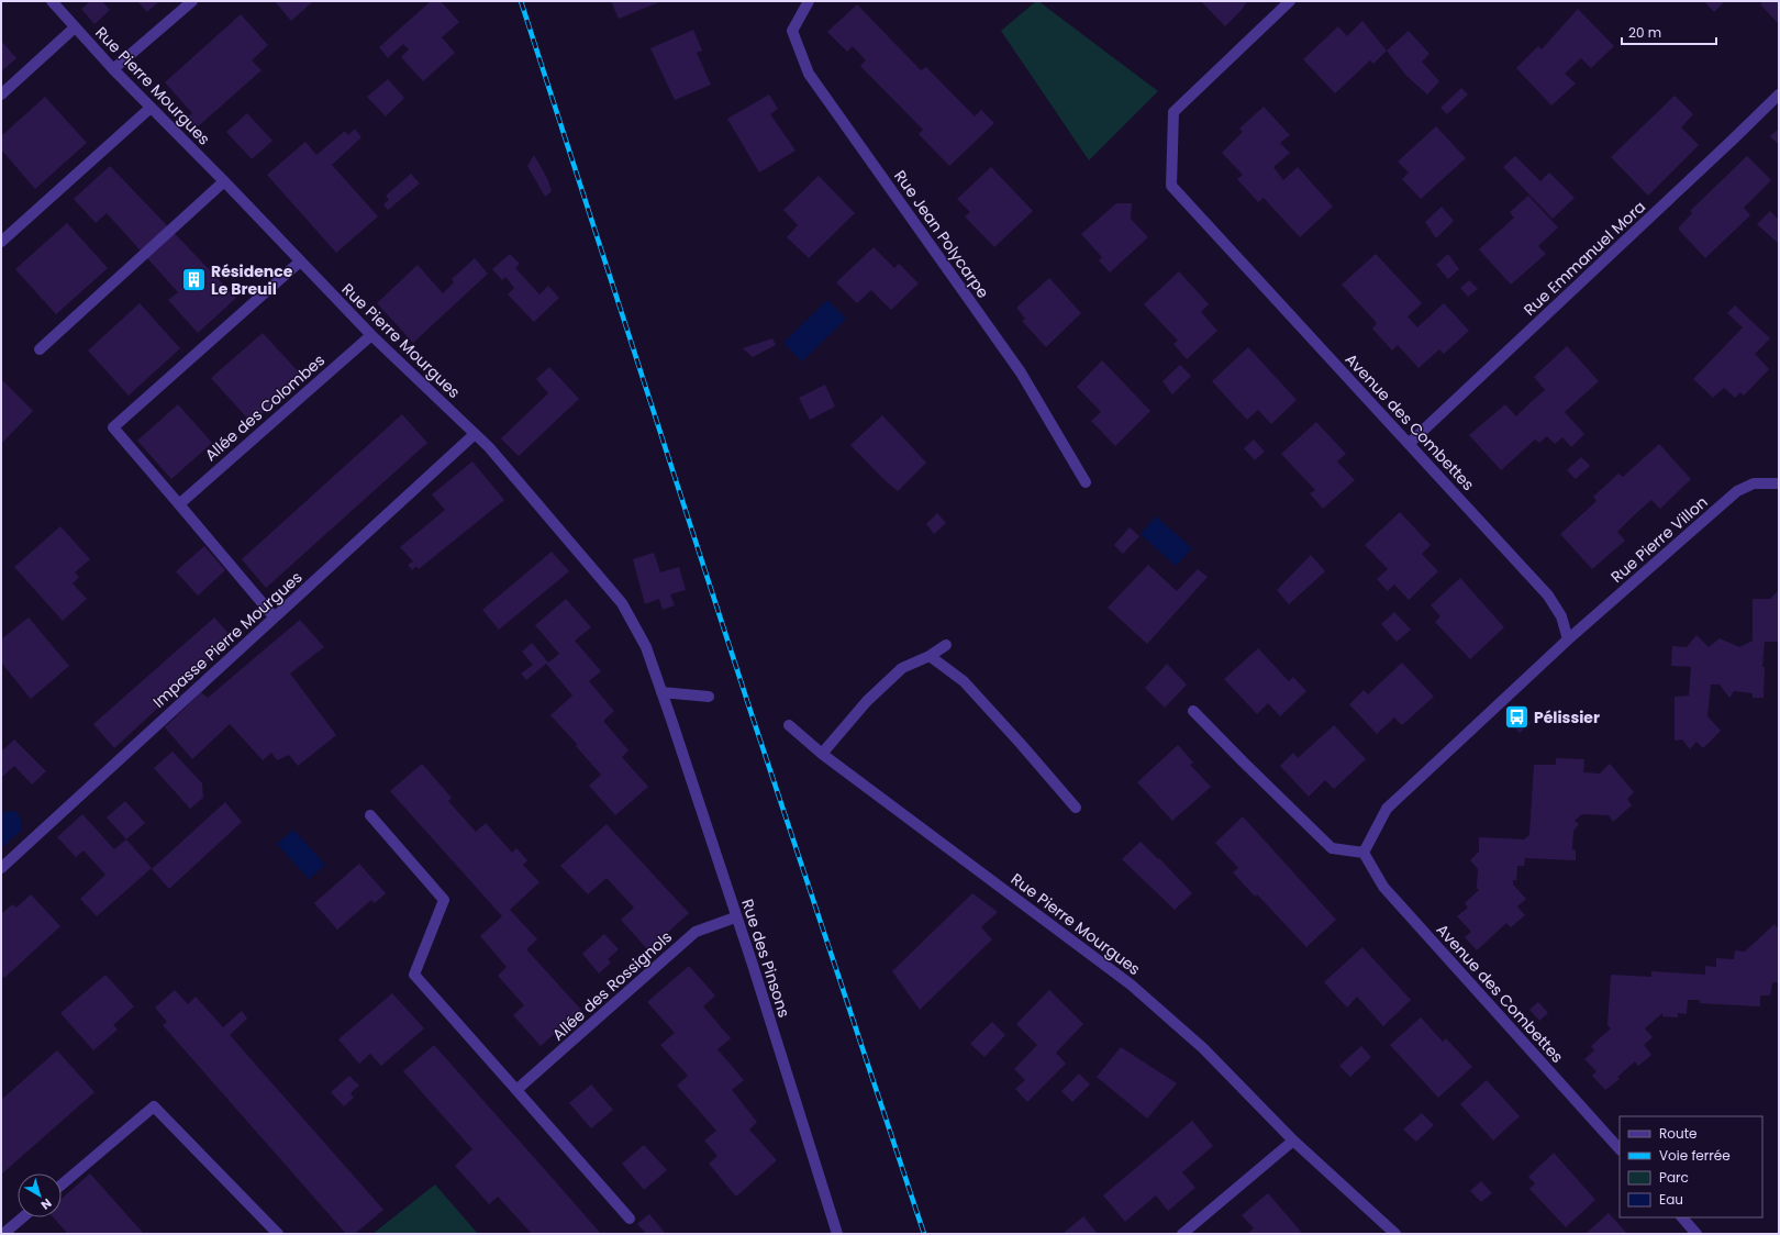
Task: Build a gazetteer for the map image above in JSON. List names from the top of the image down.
{
  "streets": {
    "street": [
      "Rue Pierre Mourgues",
      "Rue Jean Polycarpe",
      "Rue Emmanuel Mora",
      "Allée des Colombes",
      "Avenue des Combettes",
      "Rue Pierre Villon",
      "Impasse Pierre Mourgues",
      "Rue des Pinsons",
      "Allée des Rossignols"
    ]
  },
  "crossings": [
    ["Rue Pierre Mourgues", "Allée des Colombes"],
    ["Rue Pierre Mourgues", "Impasse Pierre Mourgues"],
    ["Rue Pierre Mourgues", "Rue des Pinsons"],
    ["Rue Emmanuel Mora", "Avenue des Combettes"],
    ["Avenue des Combettes", "Rue Pierre Villon"],
    ["Rue des Pinsons", "Allée des Rossignols"]
  ],
  "places": {
    "building": ["Résidence Le Breuil"],
    "bus stop": ["Pélissier"]
  },
  "legend": [
    "Route",
    "Voie ferrée",
    "Parc",
    "Eau"
  ],
  "scale_bar": "20 m",
  "north": "bottom right"
}
